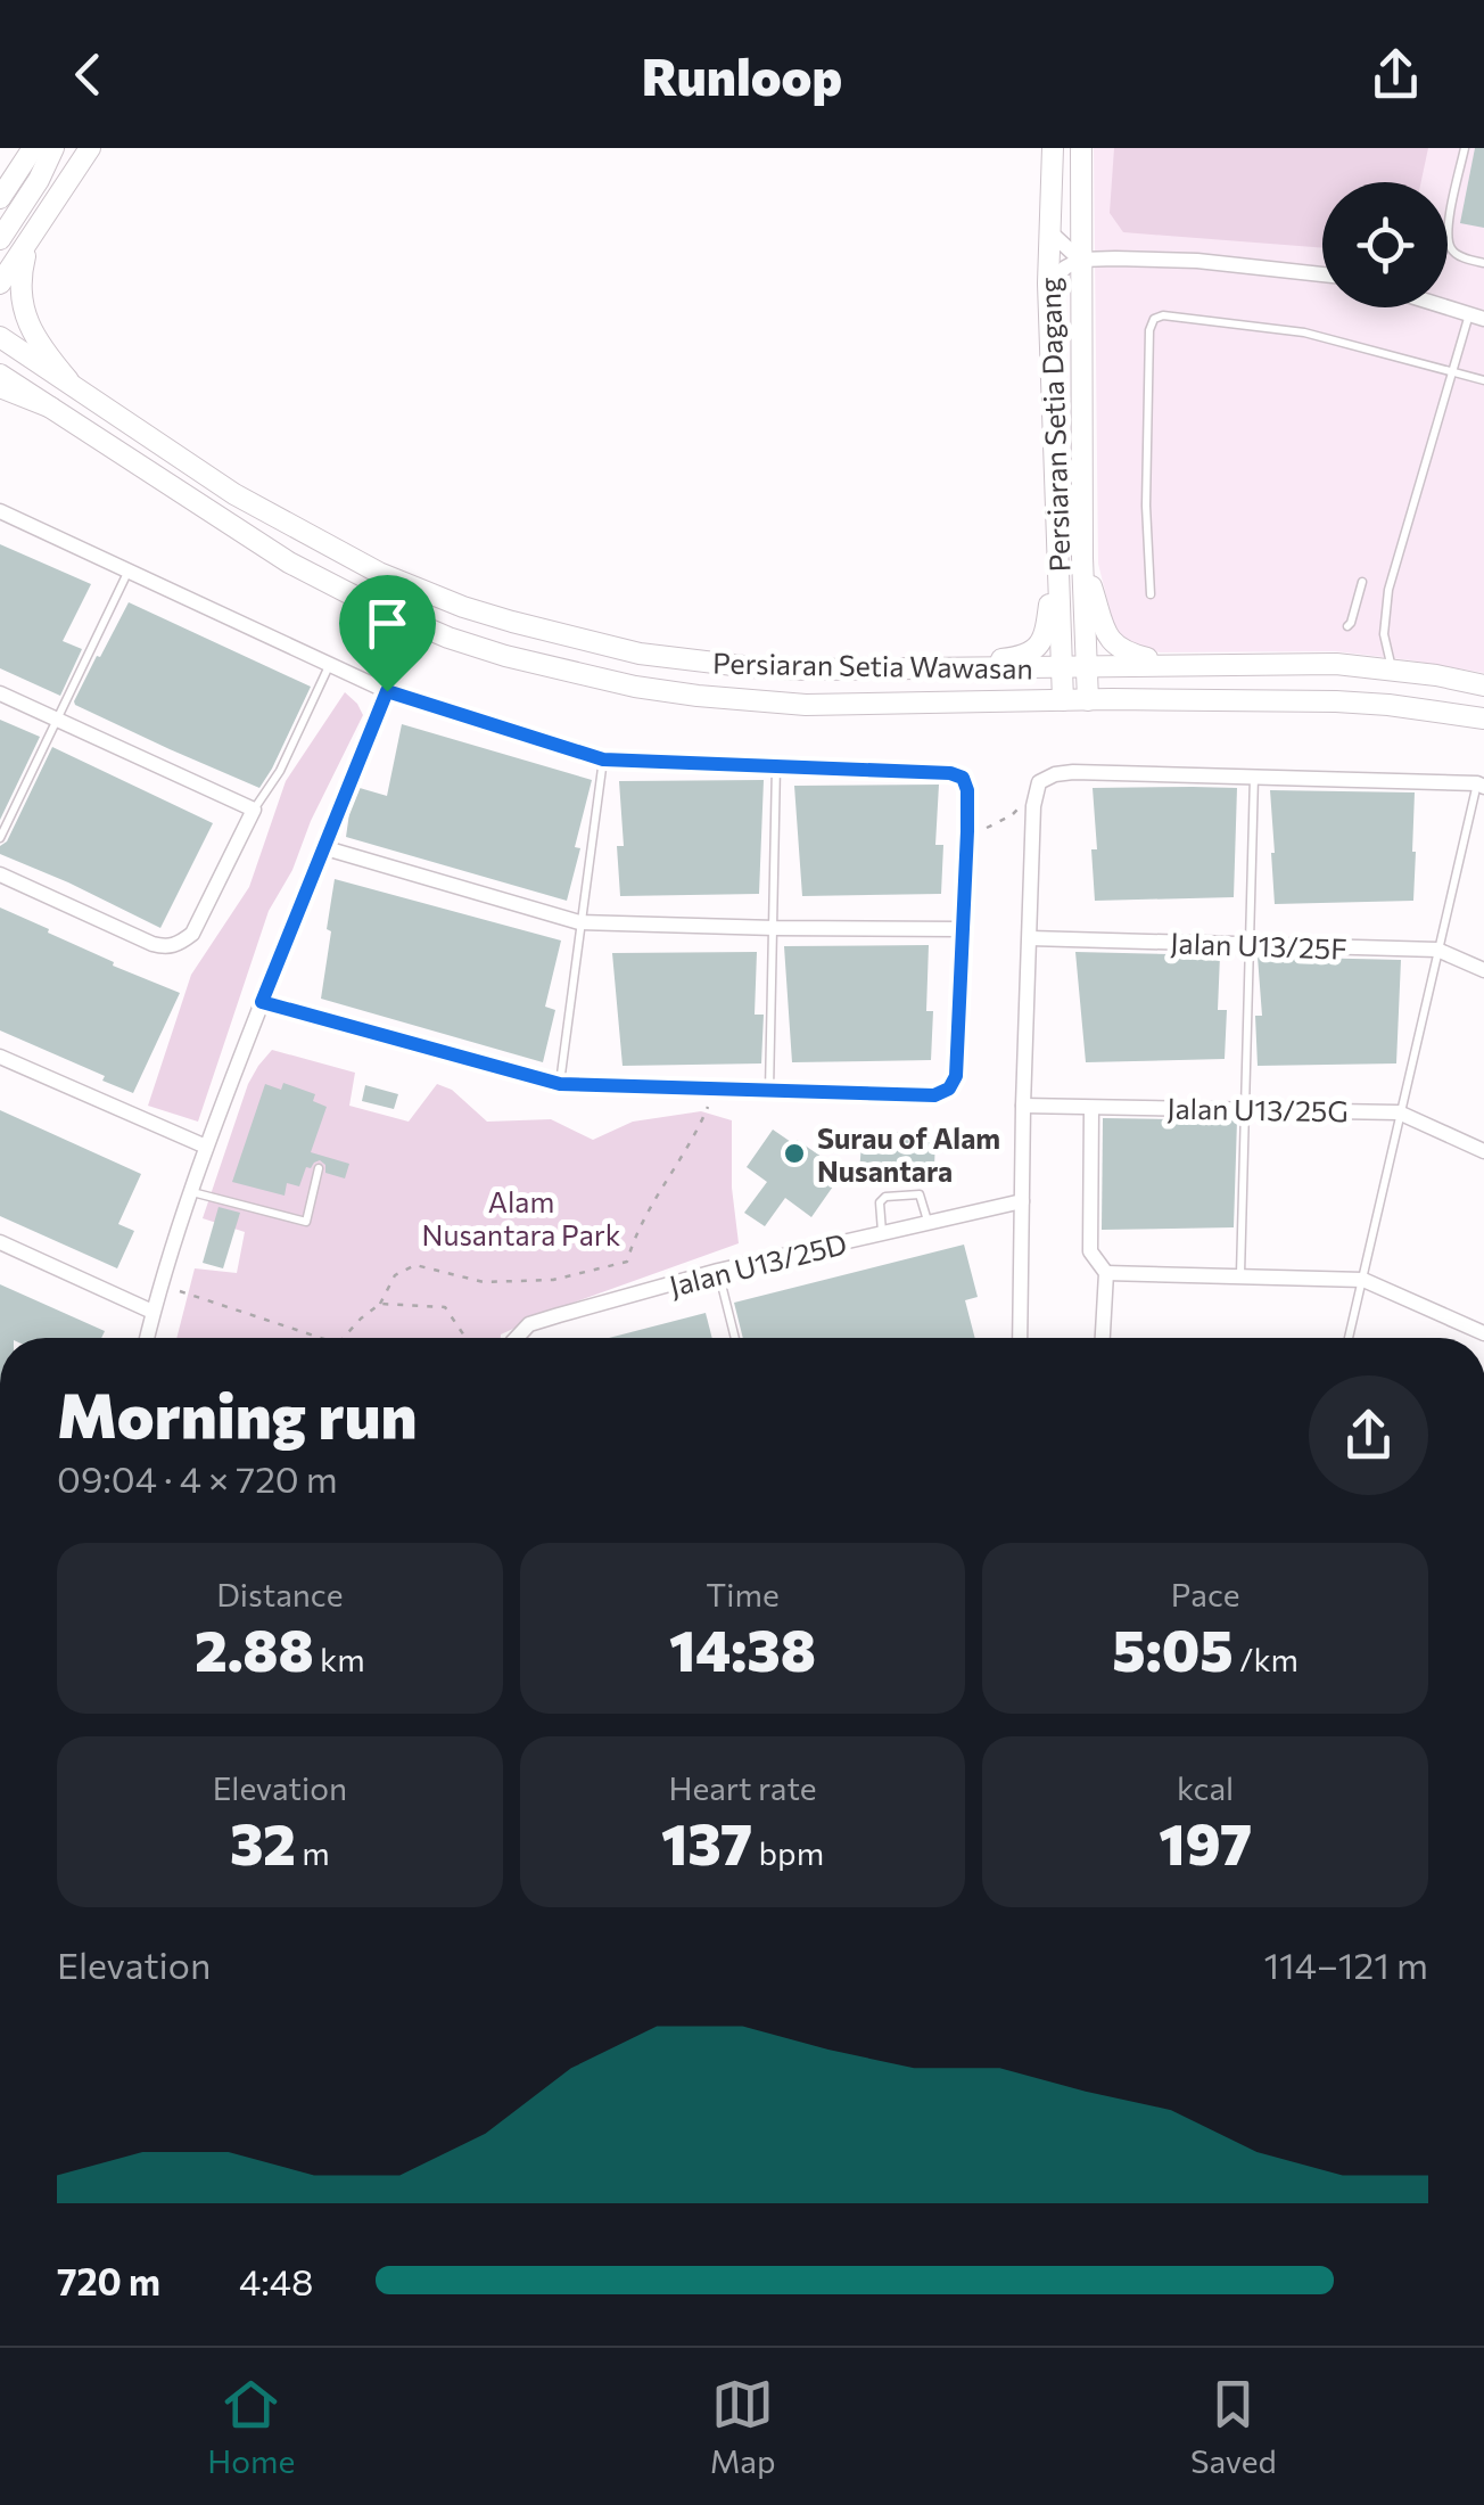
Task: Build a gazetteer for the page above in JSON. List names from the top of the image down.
{
  "streets": {
    "street": [
      "Persiaran Setia Dagang",
      "Persiaran Setia Wawasan",
      "Jalan U13/25F",
      "Jalan U13/25G",
      "Jalan U13/25D"
    ]
  },
  "crossings": [
    ["Persiaran Setia Dagang", "Persiaran Setia Wawasan"]
  ],
  "parks": ["Alam Nusantara Park"],
  "places": ["Surau of Alam Nusantara"],
  "page": {
    "header": "Runloop",
    "heading": ["Morning run", "09:04 · 4 × 720 m"],
    "stats": [
      ["Distance", "2.88 km"],
      ["Time", "14:38"],
      ["Pace", "5:05 /km"],
      ["Elevation", "32 m"],
      ["Heart rate", "137 bpm"],
      ["kcal", "197"]
    ],
    "chart": ["Elevation", "114–121 m"],
    "list": [
      {
        "name": "720 m",
        "note": "4:48"
      }
    ],
    "tabs": ["Home", "Map", "Saved"]
  }
}
